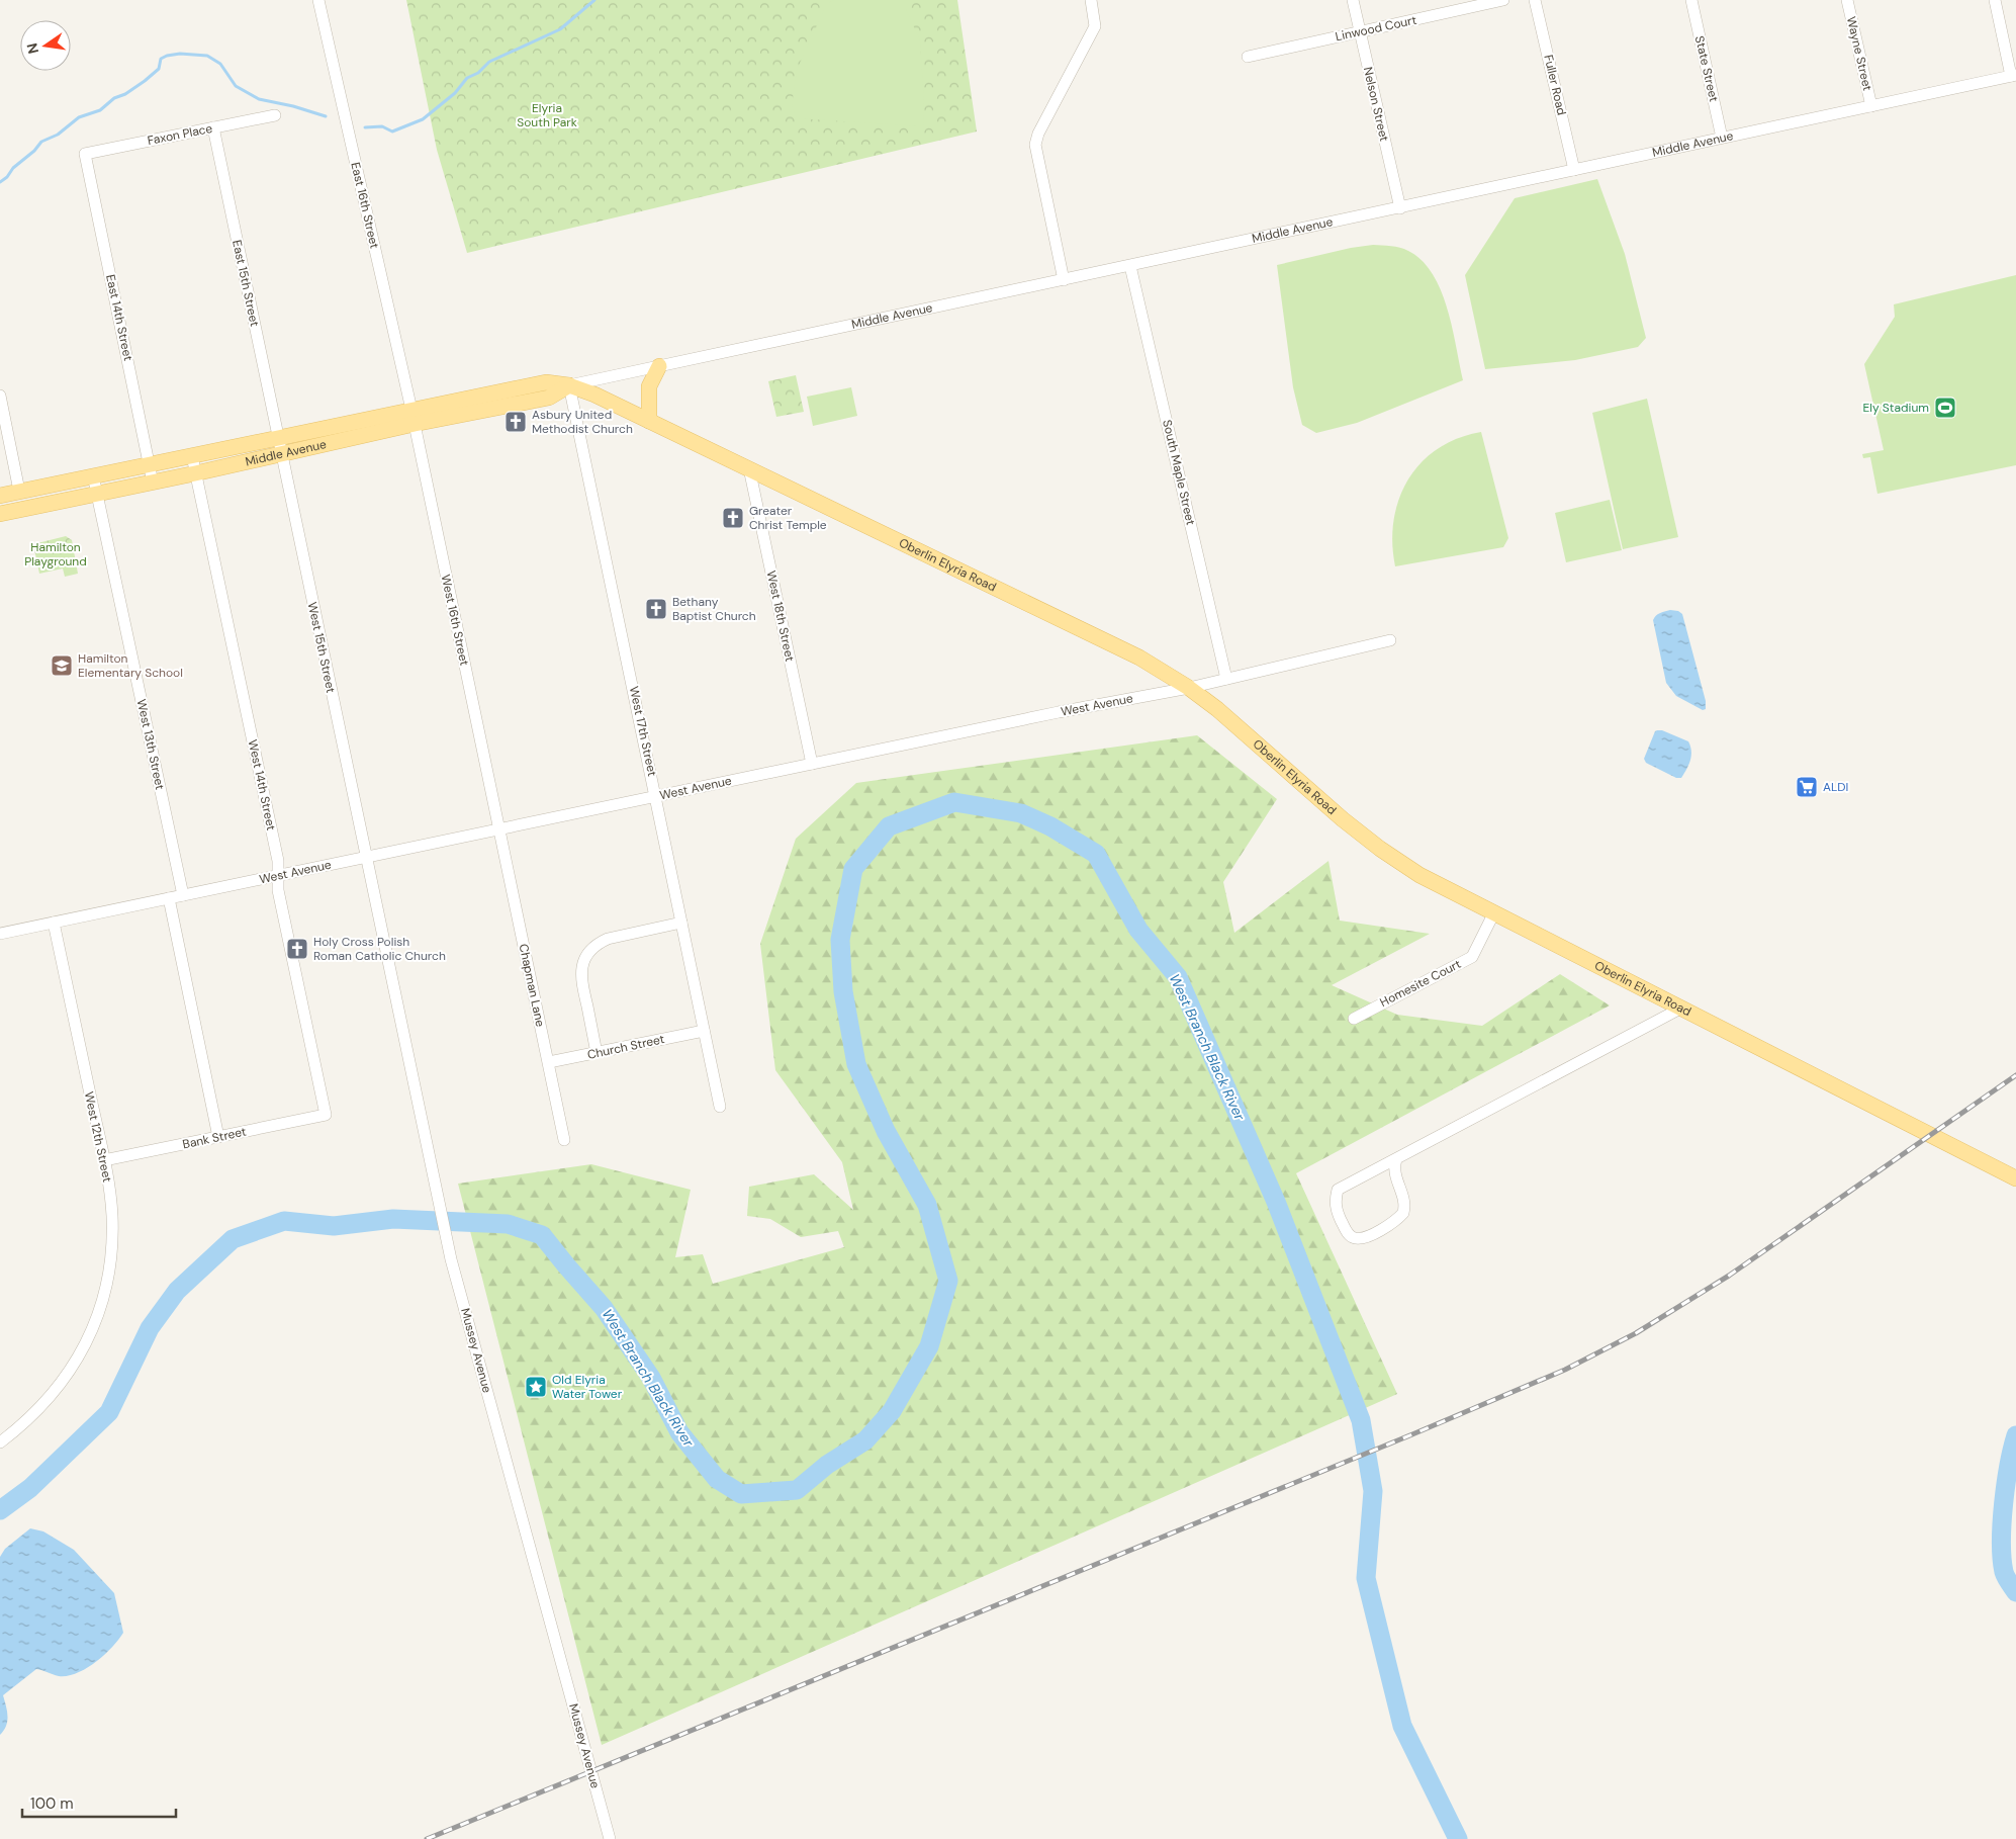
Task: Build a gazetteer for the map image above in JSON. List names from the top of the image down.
{
  "streets": {
    "main road": ["Middle Avenue", "Oberlin Elyria Road"],
    "street": [
      "Linwood Court",
      "Wayne Street",
      "State Street",
      "Fuller Road",
      "Nelson Street",
      "Faxon Place",
      "East 16th Street",
      "East 15th Street",
      "East 14th Street",
      "South Maple Street",
      "West 18th Street",
      "West 16th Street",
      "West 15th Street",
      "West Avenue",
      "West 17th Street",
      "West 13th Street",
      "West 14th Street",
      "Homesite Court",
      "Chapman Lane",
      "Church Street",
      "West 12th Street",
      "Bank Street",
      "Mussey Avenue"
    ]
  },
  "crossings": [
    ["Linwood Court", "Nelson Street"],
    ["Wayne Street", "Middle Avenue"],
    ["State Street", "Middle Avenue"],
    ["Fuller Road", "Middle Avenue"],
    ["Nelson Street", "Middle Avenue"],
    ["Faxon Place", "East 15th Street"],
    ["Faxon Place", "East 14th Street"],
    ["Middle Avenue", "East 16th Street"],
    ["Middle Avenue", "East 15th Street"],
    ["Middle Avenue", "East 14th Street"],
    ["Middle Avenue", "South Maple Street"],
    ["Middle Avenue", "Oberlin Elyria Road"],
    ["Middle Avenue", "West 16th Street"],
    ["Middle Avenue", "West 15th Street"],
    ["Middle Avenue", "West 17th Street"],
    ["Middle Avenue", "West 13th Street"],
    ["Middle Avenue", "West 14th Street"],
    ["East 16th Street", "West 16th Street"],
    ["East 15th Street", "West 15th Street"],
    ["South Maple Street", "West Avenue"],
    ["Oberlin Elyria Road", "West 18th Street"],
    ["Oberlin Elyria Road", "West Avenue"],
    ["Oberlin Elyria Road", "West 17th Street"],
    ["Oberlin Elyria Road", "Homesite Court"],
    ["West 18th Street", "West Avenue"],
    ["West 16th Street", "West Avenue"],
    ["West 16th Street", "Chapman Lane"],
    ["West 15th Street", "West Avenue"],
    ["West 15th Street", "Mussey Avenue"],
    ["West Avenue", "West 17th Street"],
    ["West Avenue", "West 13th Street"],
    ["West Avenue", "West 14th Street"],
    ["West Avenue", "Chapman Lane"],
    ["West Avenue", "West 12th Street"],
    ["West Avenue", "Mussey Avenue"],
    ["West 17th Street", "Church Street"],
    ["West 14th Street", "Bank Street"],
    ["Chapman Lane", "Church Street"],
    ["West 12th Street", "Bank Street"]
  ],
  "water": ["West Branch Black River"],
  "parks": ["Elyria South Park", "Hamilton Playground"],
  "places": {
    "sports": ["Ely Stadium"],
    "church": [
      "Asbury United Methodist Church",
      "Greater Christ Temple",
      "Bethany Baptist Church",
      "Holy Cross Polish Roman Catholic Church"
    ],
    "school or university": ["Hamilton Elementary School"],
    "supermarket": ["ALDI"],
    "place": ["Old Elyria Water Tower"]
  },
  "scale_bar": "100 m",
  "north": "left"
}
